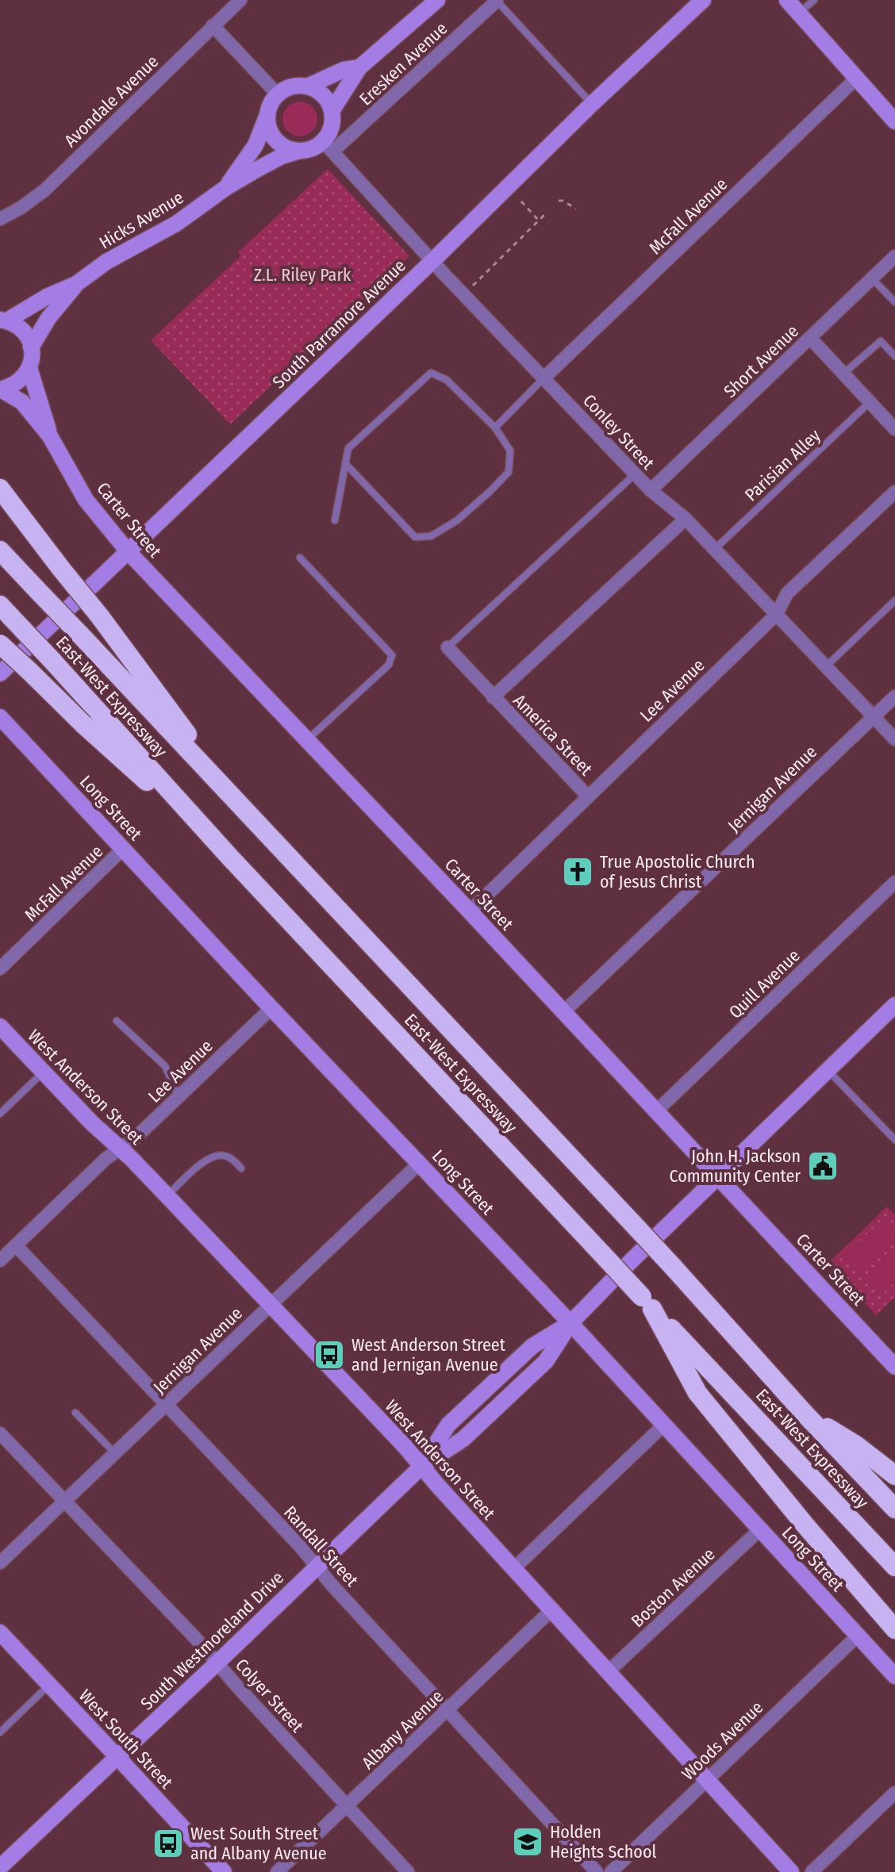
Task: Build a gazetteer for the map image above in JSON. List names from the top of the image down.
{
  "streets": {
    "highway": ["East-West Expressway"],
    "street": [
      "Eresken Avenue",
      "Avondale Avenue",
      "McFall Avenue",
      "Hicks Avenue",
      "South Parramore Avenue",
      "Short Avenue",
      "Conley Street",
      "Carter Street",
      "Lee Avenue",
      "America Street",
      "Jernigan Avenue",
      "Long Street",
      "Quill Avenue",
      "West Anderson Street",
      "Randall Street",
      "Boston Avenue",
      "South Westmoreland Drive",
      "Colyer Street",
      "Albany Avenue",
      "West South Street",
      "Woods Avenue"
    ],
    "lane": ["Parisian Alley"]
  },
  "crossings": [
    ["Eresken Avenue", "Hicks Avenue"],
    ["Eresken Avenue", "Conley Street"],
    ["McFall Avenue", "Conley Street"],
    ["McFall Avenue", "Long Street"],
    ["Hicks Avenue", "Conley Street"],
    ["South Parramore Avenue", "Conley Street"],
    ["South Parramore Avenue", "Carter Street"],
    ["Short Avenue", "Conley Street"],
    ["Conley Street", "Parisian Alley"],
    ["Conley Street", "Lee Avenue"],
    ["Conley Street", "Jernigan Avenue"],
    ["Carter Street", "Lee Avenue"],
    ["Carter Street", "Jernigan Avenue"],
    ["Carter Street", "Quill Avenue"],
    ["Carter Street", "South Westmoreland Drive"],
    ["Lee Avenue", "America Street"],
    ["Lee Avenue", "Long Street"],
    ["Lee Avenue", "West Anderson Street"],
    ["Lee Avenue", "Randall Street"],
    ["Jernigan Avenue", "Long Street"],
    ["Jernigan Avenue", "West Anderson Street"],
    ["Jernigan Avenue", "Randall Street"],
    ["Jernigan Avenue", "Colyer Street"],
    ["Long Street", "Boston Avenue"],
    ["Long Street", "South Westmoreland Drive"],
    ["Long Street", "Woods Avenue"],
    ["West Anderson Street", "Boston Avenue"],
    ["West Anderson Street", "South Westmoreland Drive"],
    ["West Anderson Street", "Albany Avenue"],
    ["West Anderson Street", "Woods Avenue"],
    ["Randall Street", "South Westmoreland Drive"],
    ["Randall Street", "Albany Avenue"],
    ["South Westmoreland Drive", "Colyer Street"],
    ["South Westmoreland Drive", "West South Street"],
    ["Colyer Street", "Albany Avenue"]
  ],
  "parks": ["Z.L. Riley Park"],
  "places": {
    "church": ["True Apostolic Church of Jesus Christ"],
    "public building": ["John H. Jackson Community Center"],
    "bus stop": ["West Anderson Street and Jernigan Avenue", "West South Street and Albany Avenue"],
    "school or university": ["Holden Heights School"]
  }
}
